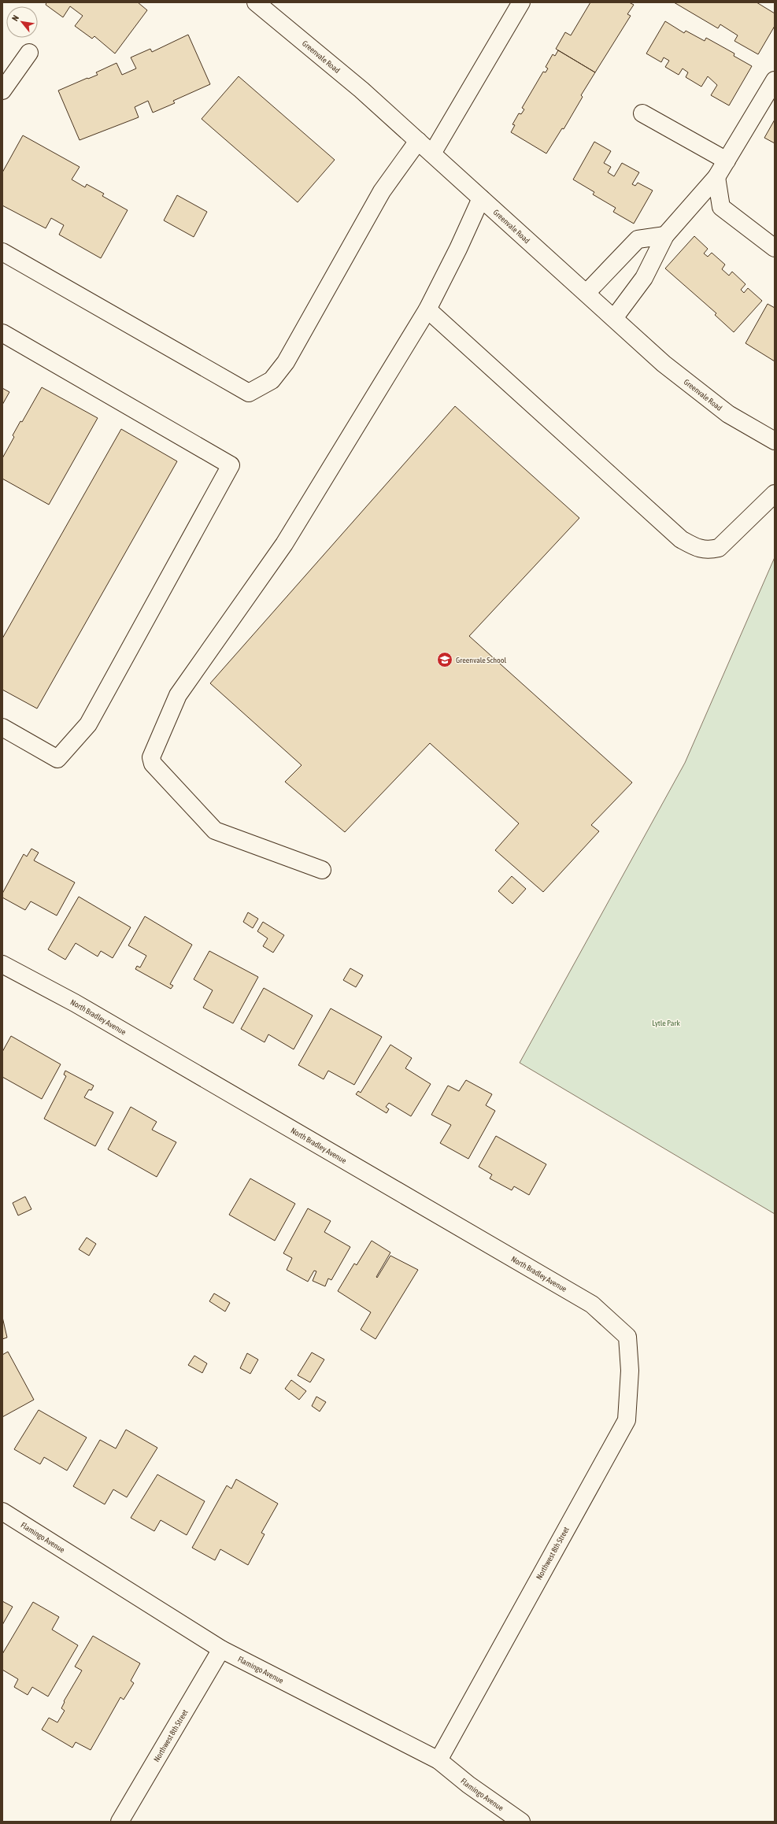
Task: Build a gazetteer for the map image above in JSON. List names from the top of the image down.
{
  "streets": {
    "street": [
      "Greenvale Road",
      "North Bradley Avenue",
      "Flamingo Avenue",
      "Northwest 8th Street"
    ]
  },
  "crossings": [
    ["North Bradley Avenue", "Northwest 8th Street"],
    ["Flamingo Avenue", "Northwest 8th Street"]
  ],
  "parks": ["Lytle Park"],
  "places": {
    "school or university": ["Greenvale School"]
  },
  "north": "top left"
}
